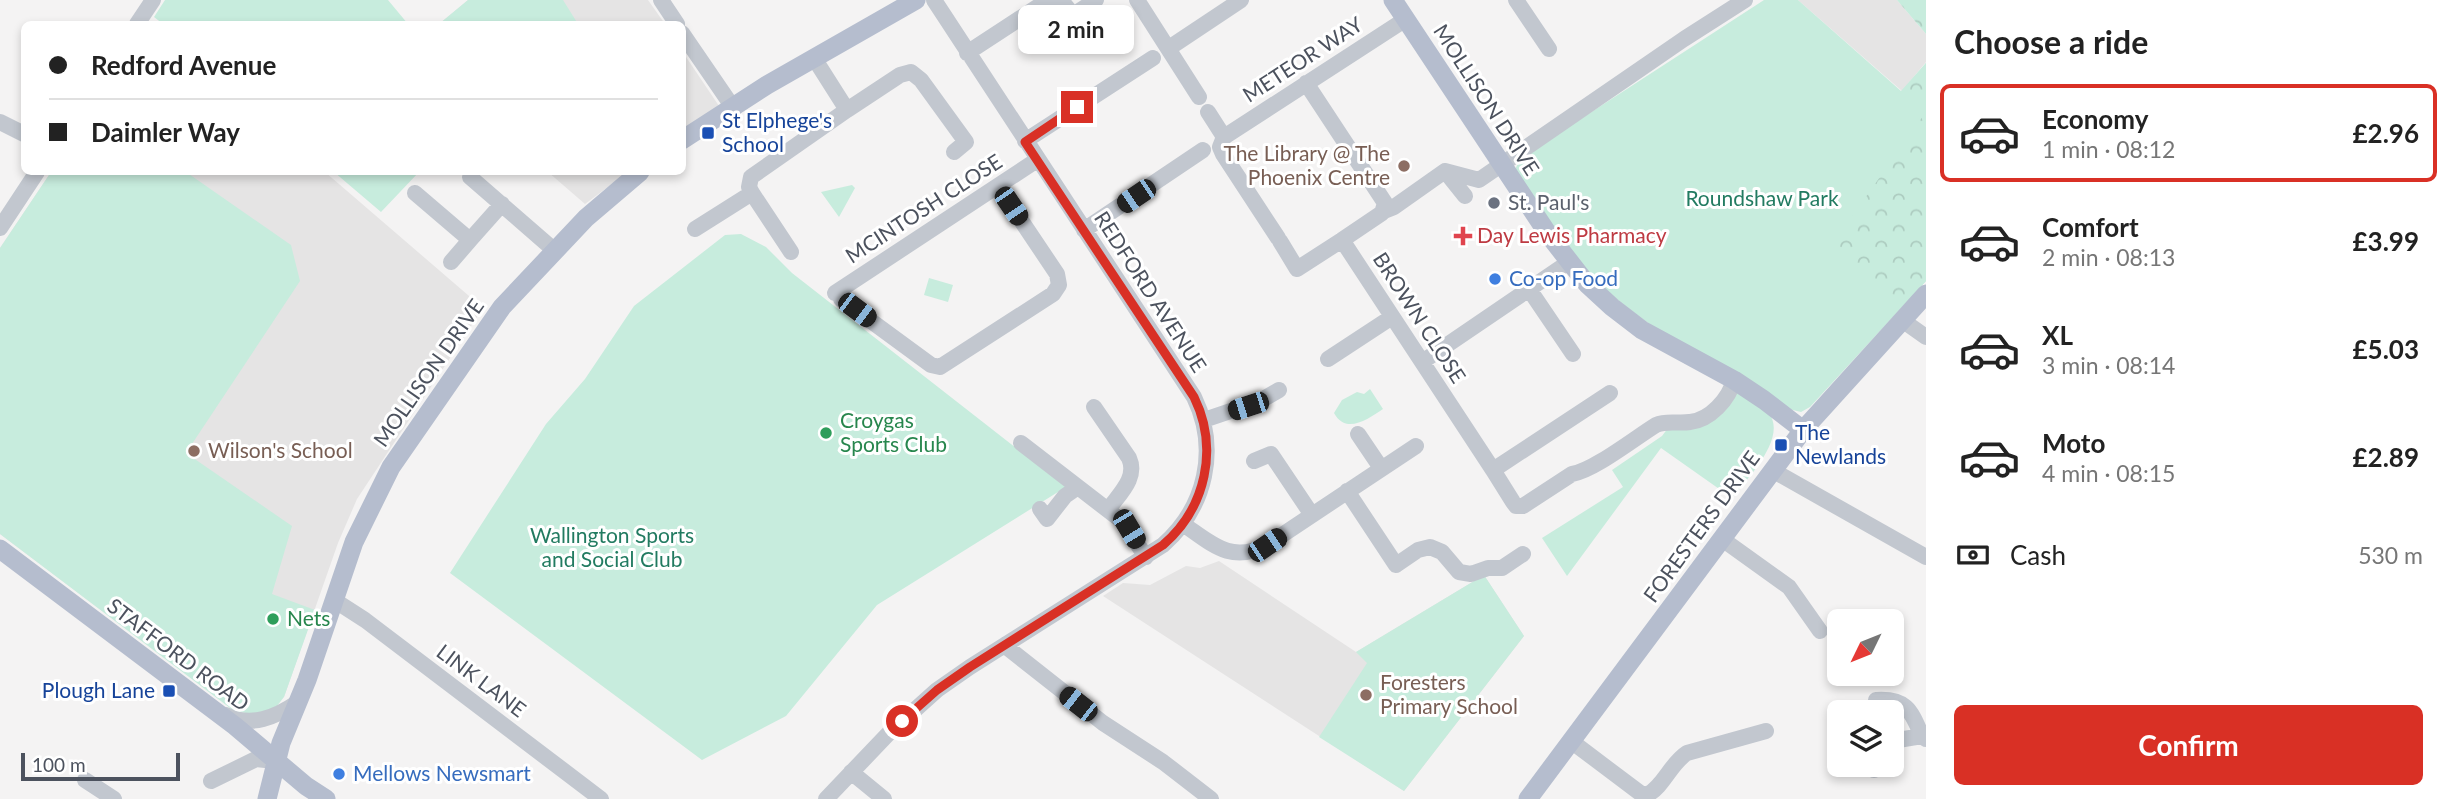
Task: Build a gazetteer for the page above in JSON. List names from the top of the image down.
{
  "streets": {
    "main road": ["MOLLISON DRIVE", "FORESTERS DRIVE", "STAFFORD ROAD"],
    "street": [
      "METEOR WAY",
      "MCINTOSH CLOSE",
      "REDFORD AVENUE",
      "BROWN CLOSE",
      "LINK LANE"
    ]
  },
  "crossings": [
    ["METEOR WAY", "MOLLISON DRIVE"],
    ["MOLLISON DRIVE", "BROWN CLOSE"],
    ["MOLLISON DRIVE", "FORESTERS DRIVE"],
    ["MOLLISON DRIVE", "STAFFORD ROAD"],
    ["MOLLISON DRIVE", "LINK LANE"],
    ["MCINTOSH CLOSE", "REDFORD AVENUE"]
  ],
  "parks": ["Roundshaw Park", "Wallington Sports and Social Club"],
  "places": {
    "transit": ["St Elphege's School", "The Newlands", "Plough Lane"],
    "other": [
      "The Library @ The Phoenix Centre",
      "St. Paul's",
      "Co-op Food",
      "Croygas Sports Club",
      "Wilson's School",
      "Nets",
      "Foresters Primary School",
      "Mellows Newsmart"
    ],
    "health": ["Day Lewis Pharmacy"]
  },
  "scale_bar": "100 m",
  "north": "bottom left",
  "page": {
    "heading": "Choose a ride",
    "bubble": "2 min",
    "banner": ["Redford Avenue", "Daimler Way"],
    "list": [
      {
        "name": "Economy",
        "note": "1 min · 08:12",
        "value": "£2.96"
      },
      {
        "name": "Comfort",
        "note": "2 min · 08:13",
        "value": "£3.99"
      },
      {
        "name": "XL",
        "note": "3 min · 08:14",
        "value": "£5.03"
      },
      {
        "name": "Moto",
        "note": "4 min · 08:15",
        "value": "£2.89"
      }
    ],
    "pay": ["Cash", "530 m"],
    "buttons": "Confirm",
    "scale": "100 m"
  }
}
